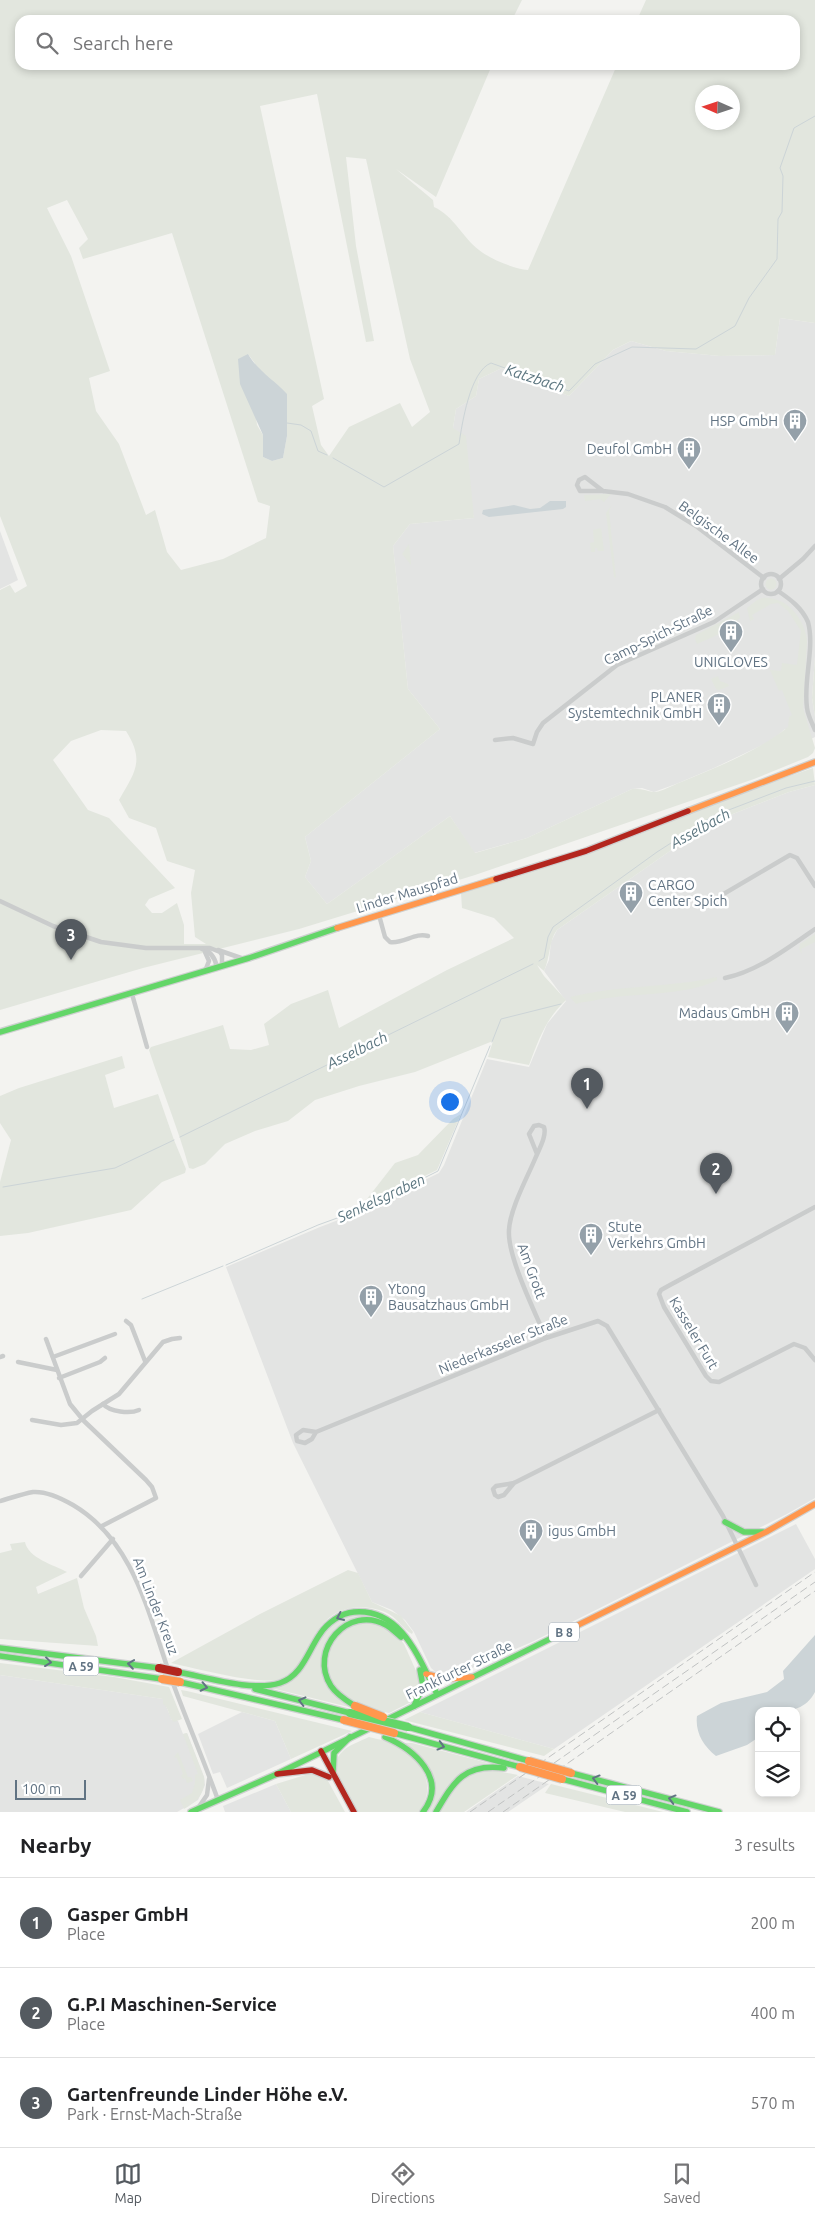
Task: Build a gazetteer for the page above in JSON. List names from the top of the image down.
{
  "streets": {
    "main road": [
      "Linder Mauspfad",
      "B 8",
      "A 59",
      "Frankfurter Straße"
    ],
    "street": [
      "Belgische Allee",
      "Camp-Spich-Straße",
      "Am Grott",
      "Kasseler Furt",
      "Niederkasseler Straße",
      "Am Linder Kreuz"
    ]
  },
  "crossings": [
    ["Belgische Allee", "Camp-Spich-Straße"],
    ["Am Grott", "Niederkasseler Straße"],
    ["Niederkasseler Straße", "B 8"],
    ["Niederkasseler Straße", "Frankfurter Straße"],
    ["Am Linder Kreuz", "Frankfurter Straße"],
    ["B 8", "Frankfurter Straße"]
  ],
  "water": ["Katzbach", "Asselbach", "Senkelsgraben"],
  "places": {
    "building": [
      "HSP GmbH",
      "Deufol GmbH",
      "UNIGLOVES",
      "PLANER Systemtechnik GmbH",
      "CARGO Center Spich",
      "Madaus GmbH",
      "Stute Verkehrs GmbH",
      "Ytong Bausatzhaus GmbH",
      "igus GmbH"
    ]
  },
  "scale_bar": "100 m",
  "north": "left",
  "page": {
    "search": "Search here",
    "pins": ["3", "1", "2"],
    "scale": "100 m",
    "heading": ["Nearby", "3 results"],
    "list": [
      {
        "mark": "1",
        "name": "Gasper GmbH",
        "note": "Place",
        "value": "200 m"
      },
      {
        "mark": "2",
        "name": "G.P.I Maschinen-Service",
        "note": "Place",
        "value": "400 m"
      },
      {
        "mark": "3",
        "name": "Gartenfreunde Linder Höhe e.V.",
        "note": "Park · Ernst-Mach-Straße",
        "value": "570 m"
      }
    ],
    "nav": ["Map", "Directions", "Saved"]
  }
}
